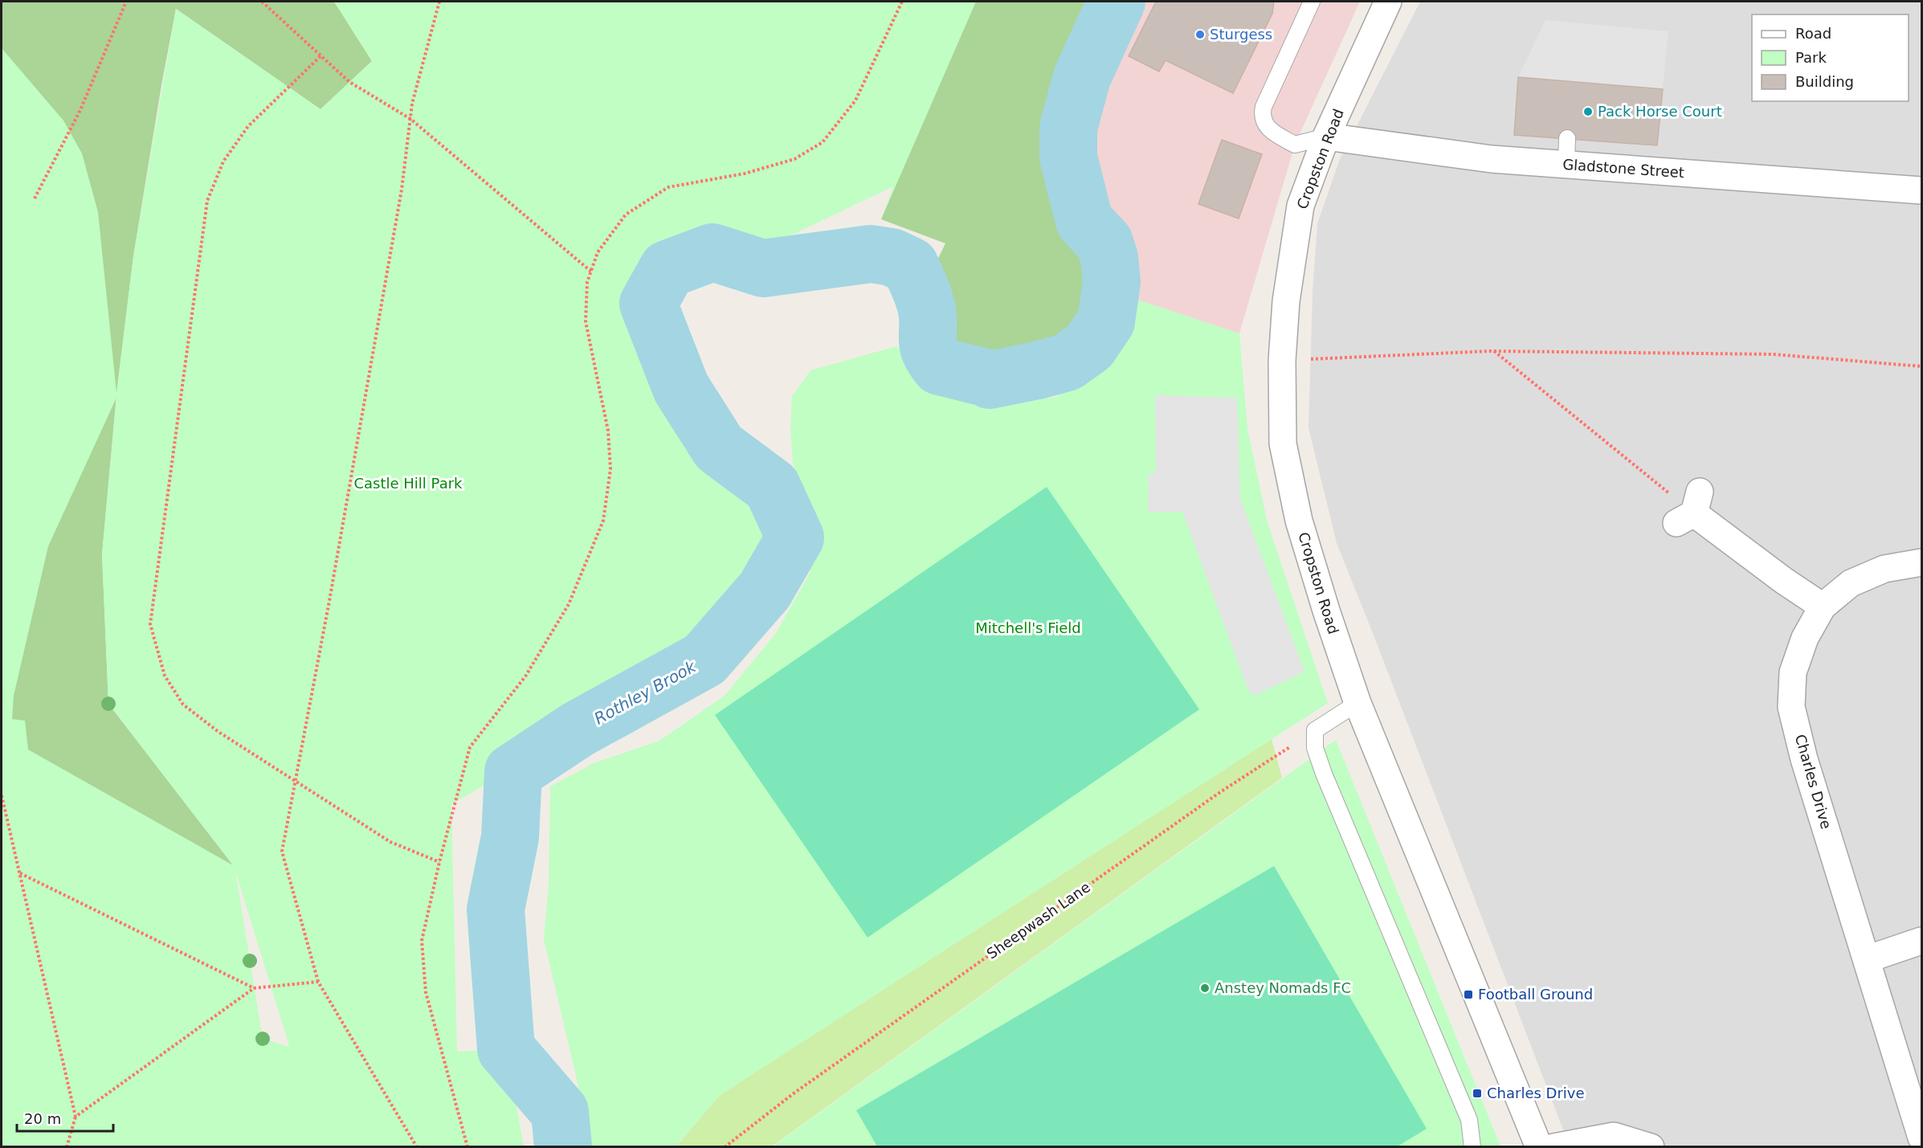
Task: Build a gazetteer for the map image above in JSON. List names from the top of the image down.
{
  "streets": {
    "street": ["Cropston Road", "Gladstone Street", "Charles Drive"],
    "path": ["Sheepwash Lane"]
  },
  "crossings": [
    ["Cropston Road", "Gladstone Street"]
  ],
  "water": ["Rothley Brook"],
  "parks": ["Castle Hill Park", "Mitchell's Field"],
  "places": {
    "other": ["Sturgess", "Pack Horse Court", "Anstey Nomads FC"],
    "transit": ["Football Ground", "Charles Drive"]
  },
  "legend": ["Road", "Park", "Building"],
  "scale_bar": "20 m"
}
